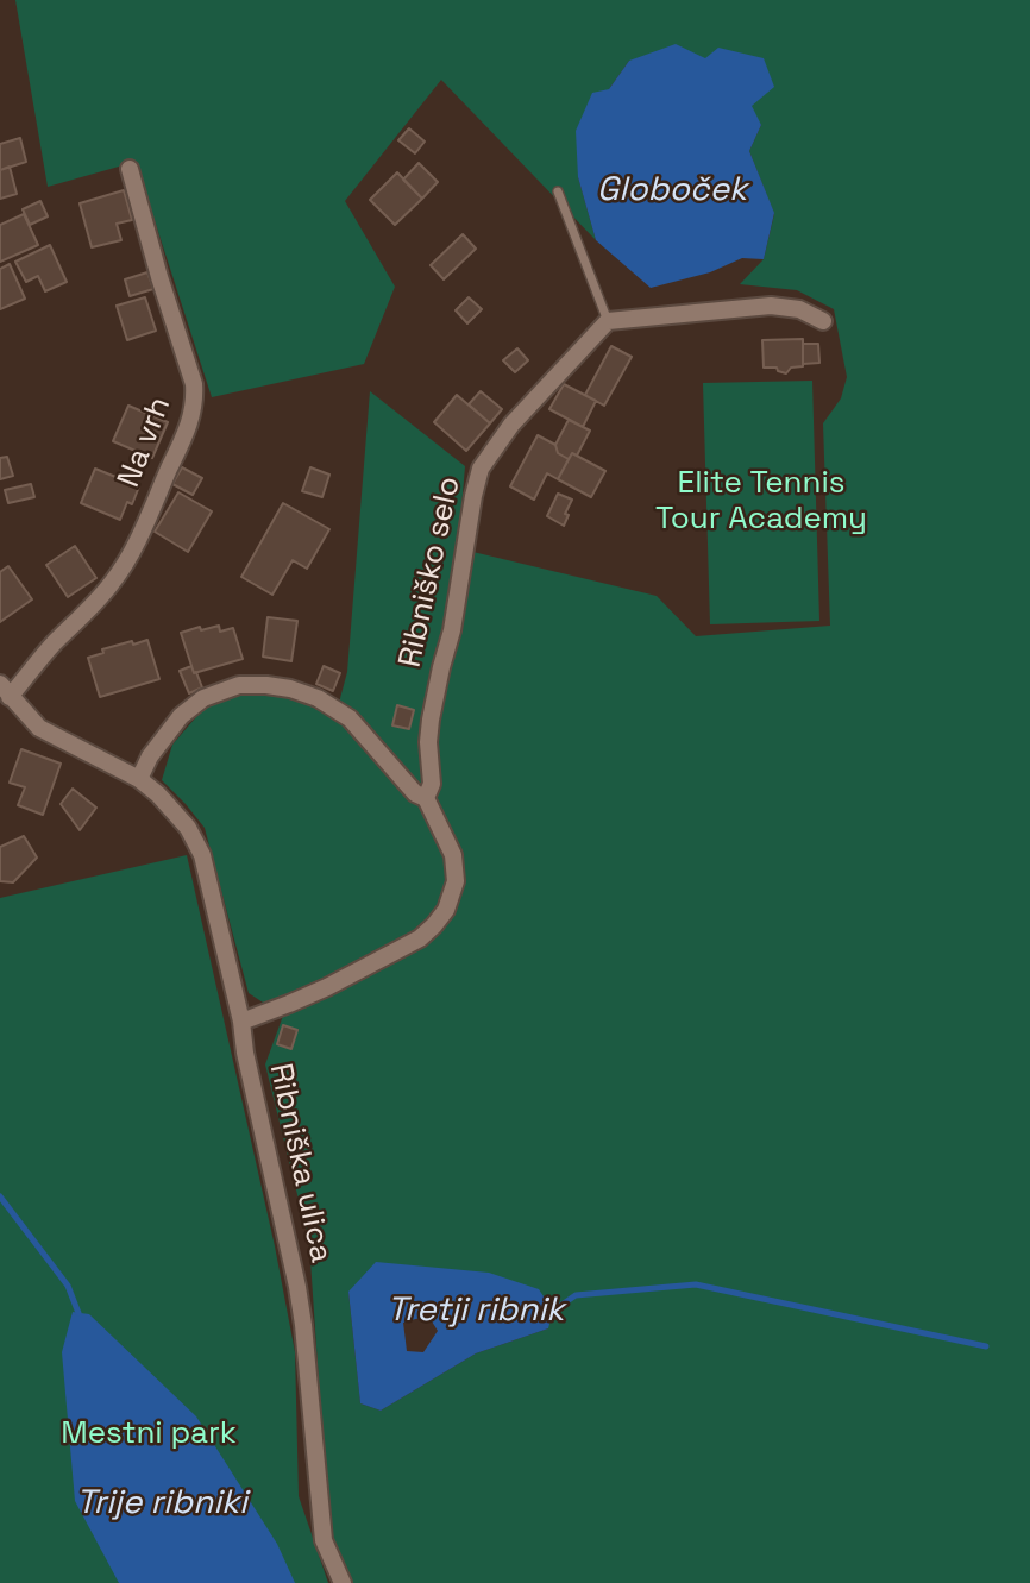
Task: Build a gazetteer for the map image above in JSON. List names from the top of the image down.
{
  "streets": {
    "street": ["Na vrh", "Ribniško selo", "Ribniška ulica"]
  },
  "crossings": [
    ["Na vrh", "Ribniška ulica"]
  ],
  "water": ["Globoček", "Tretji ribnik", "Trije ribniki"],
  "parks": ["Elite Tennis Tour Academy", "Mestni park"]
}
